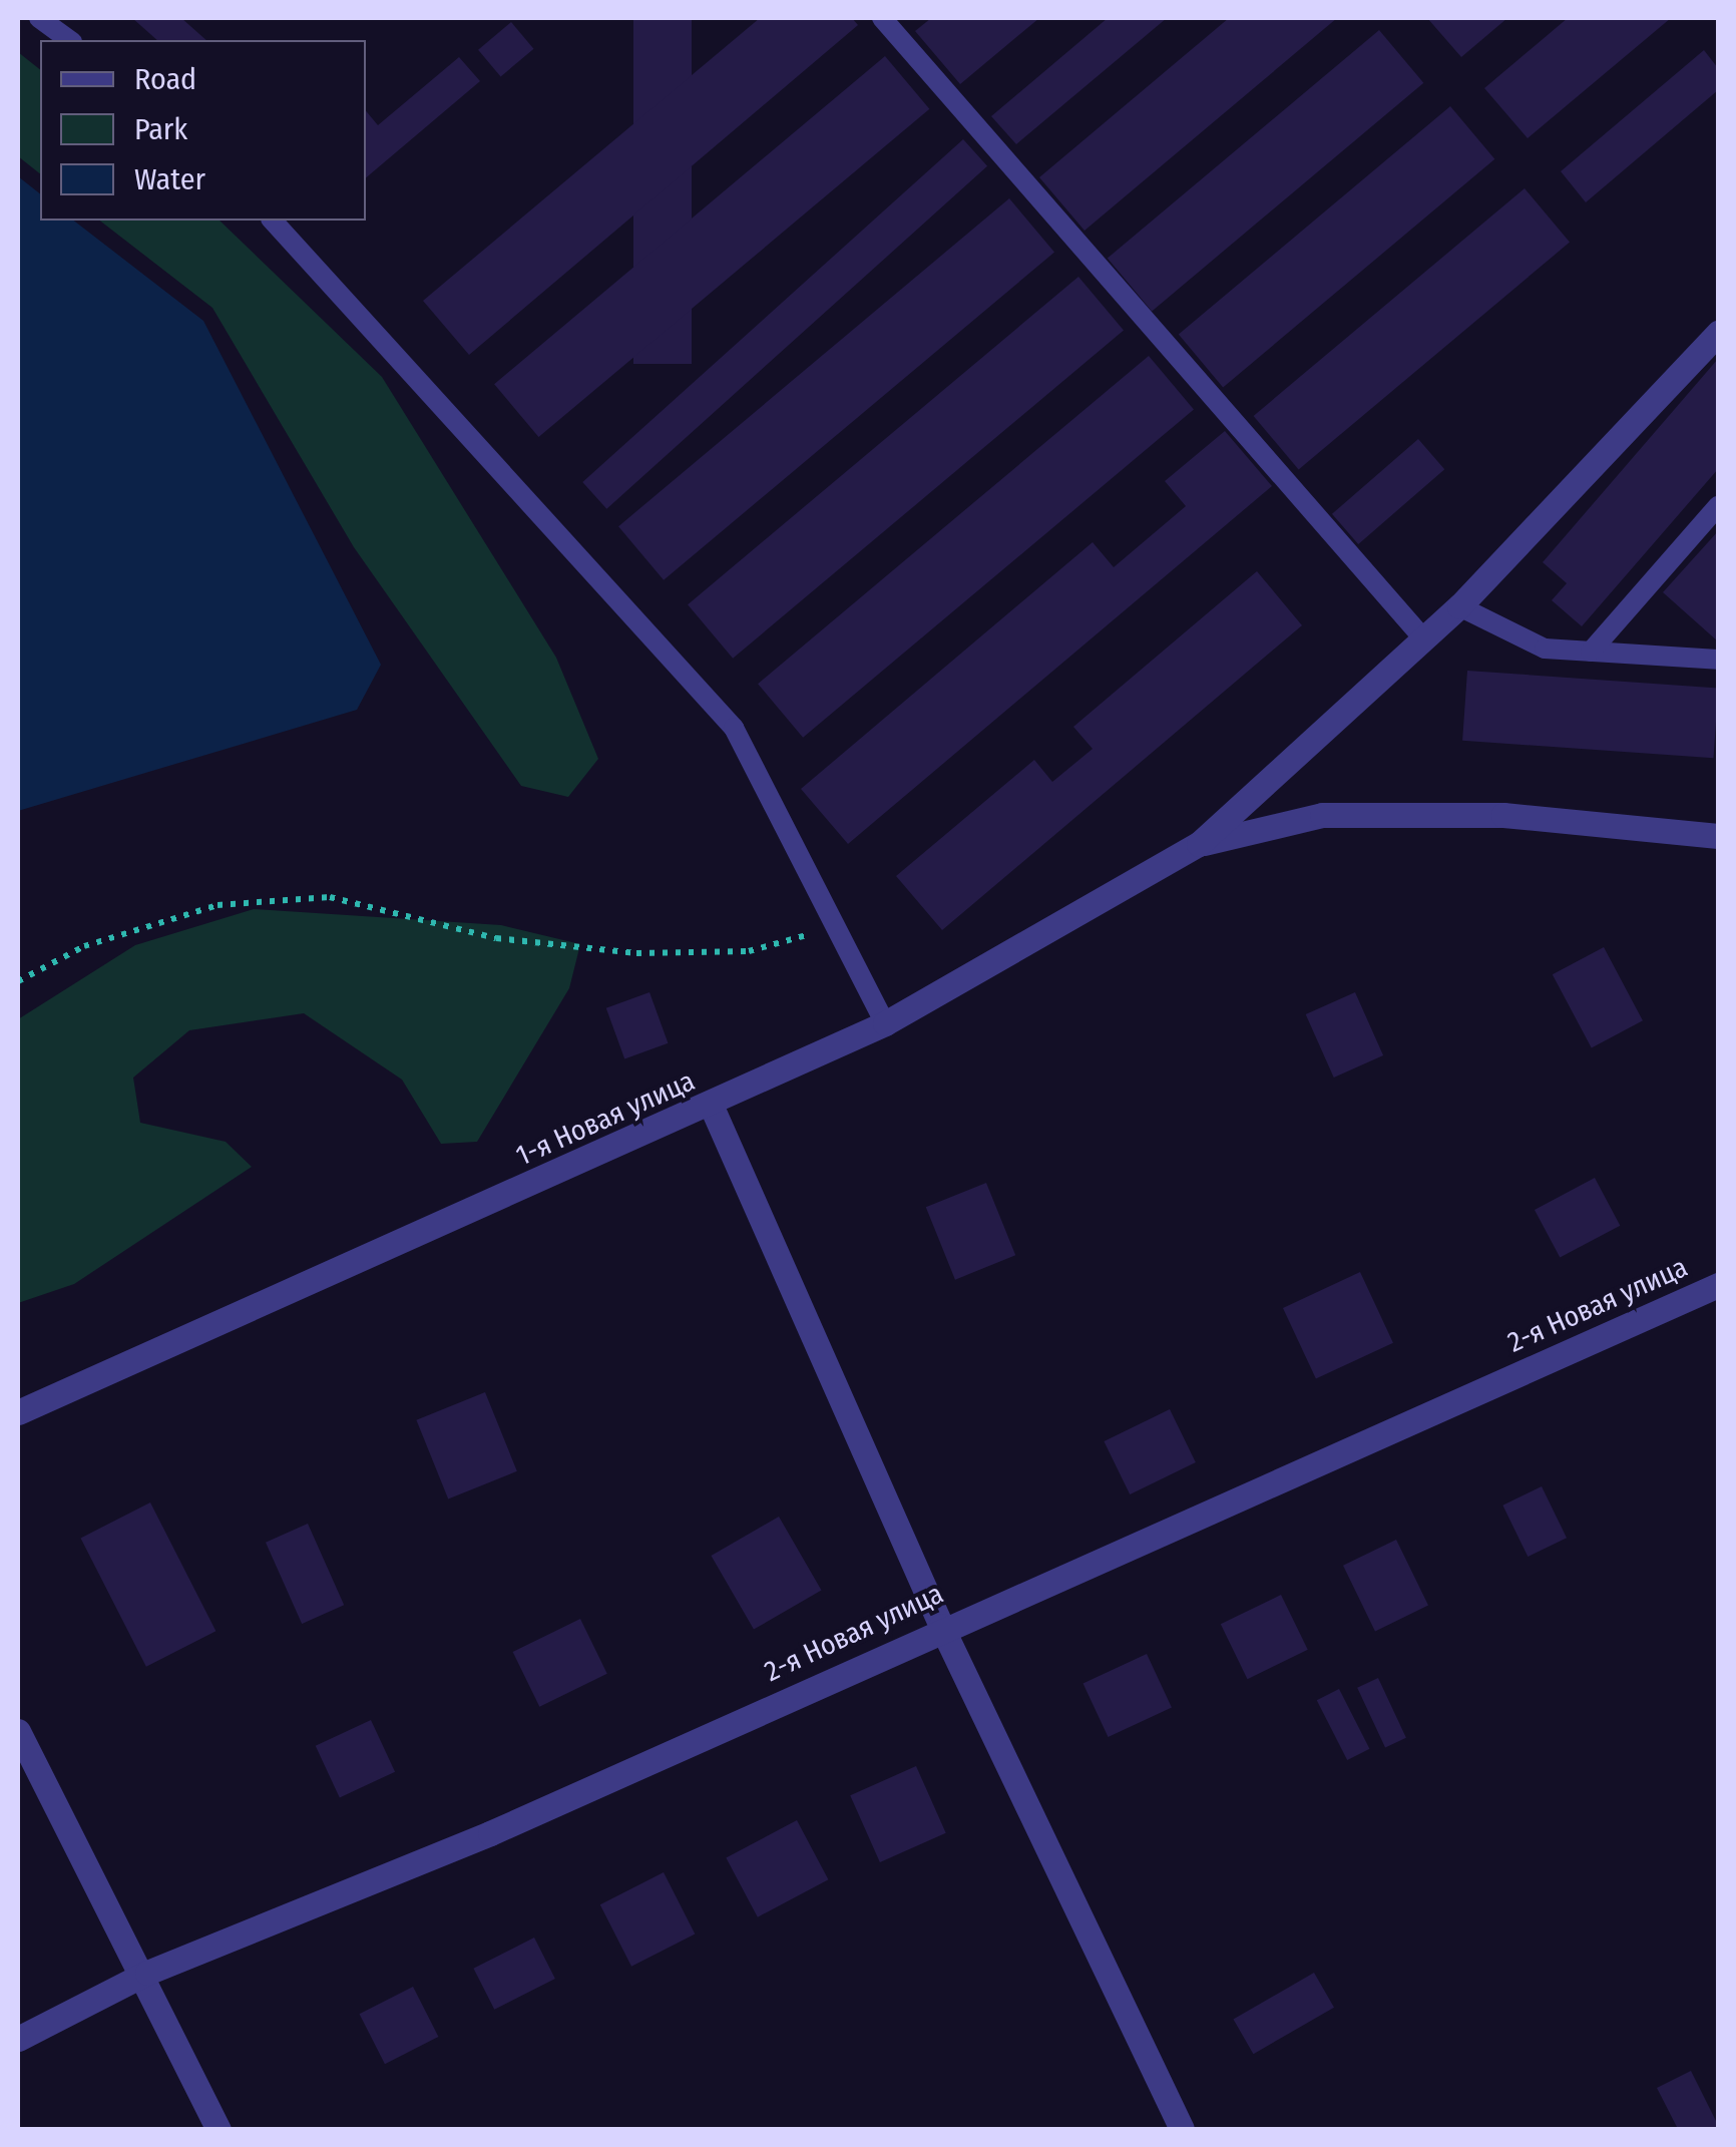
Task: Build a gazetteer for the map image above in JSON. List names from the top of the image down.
{
  "streets": {
    "street": ["1-я Новая улица", "2-я Новая улица"]
  },
  "legend": ["Road", "Park", "Water"]
}
